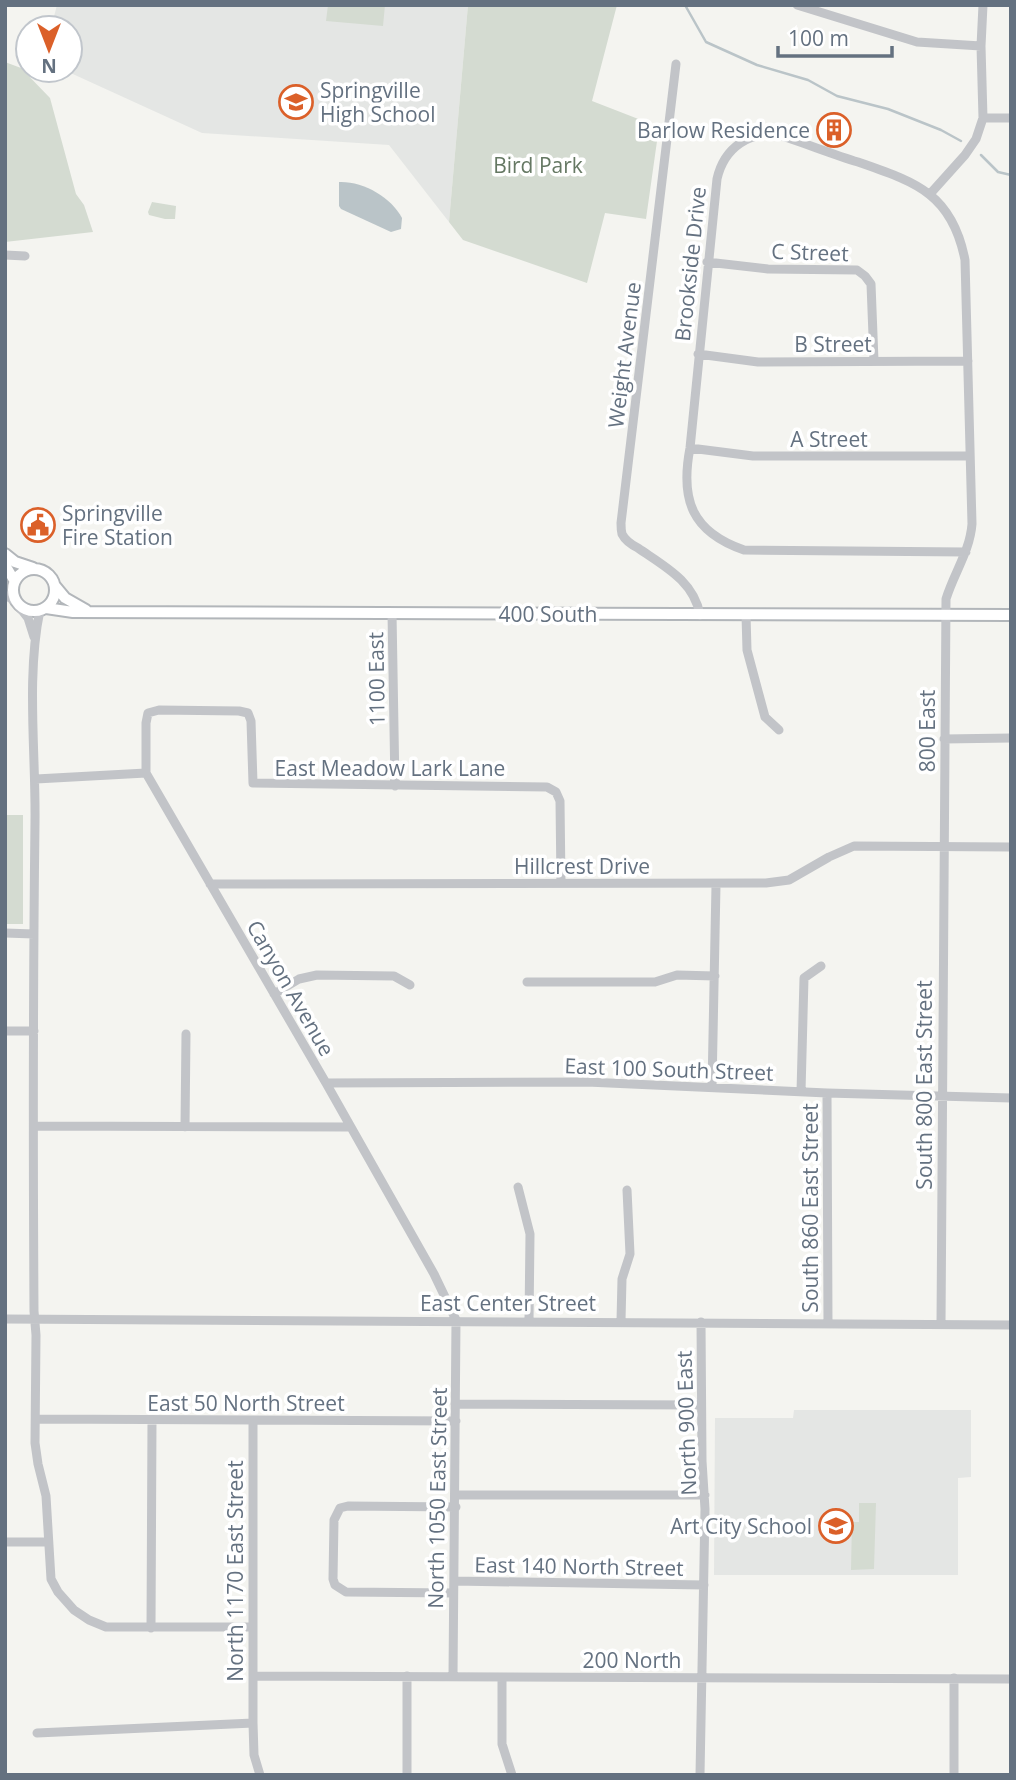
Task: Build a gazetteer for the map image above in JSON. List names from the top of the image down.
{
  "streets": {
    "main road": ["400 South"],
    "street": [
      "C Street",
      "Brookside Drive",
      "B Street",
      "Weight Avenue",
      "A Street",
      "1100 East",
      "800 East",
      "East Meadow Lark Lane",
      "Hillcrest Drive",
      "Canyon Avenue",
      "East 100 South Street",
      "South 800 East Street",
      "South 860 East Street",
      "East Center Street",
      "East 50 North Street",
      "North 900 East",
      "North 1050 East Street",
      "East 140 North Street",
      "North 1170 East Street",
      "200 North"
    ]
  },
  "crossings": [
    ["C Street", "Brookside Drive"],
    ["C Street", "B Street"],
    ["Brookside Drive", "B Street"],
    ["Brookside Drive", "A Street"],
    ["Brookside Drive", "400 South"],
    ["Brookside Drive", "800 East"],
    ["Weight Avenue", "400 South"],
    ["400 South", "1100 East"],
    ["400 South", "800 East"],
    ["1100 East", "East Meadow Lark Lane"],
    ["800 East", "Hillcrest Drive"],
    ["800 East", "South 800 East Street"],
    ["East Meadow Lark Lane", "Hillcrest Drive"],
    ["East Meadow Lark Lane", "Canyon Avenue"],
    ["Hillcrest Drive", "Canyon Avenue"],
    ["Hillcrest Drive", "South 800 East Street"],
    ["Canyon Avenue", "East 100 South Street"],
    ["Canyon Avenue", "East Center Street"],
    ["Canyon Avenue", "North 1050 East Street"],
    ["East 100 South Street", "South 800 East Street"],
    ["East 100 South Street", "South 860 East Street"],
    ["South 800 East Street", "East Center Street"],
    ["South 860 East Street", "East Center Street"],
    ["East Center Street", "North 900 East"],
    ["East Center Street", "North 1050 East Street"],
    ["East 50 North Street", "North 1050 East Street"],
    ["East 50 North Street", "North 1170 East Street"],
    ["North 900 East", "East 140 North Street"],
    ["North 900 East", "200 North"],
    ["North 1050 East Street", "East 140 North Street"],
    ["North 1050 East Street", "200 North"],
    ["North 1170 East Street", "200 North"]
  ],
  "parks": ["Bird Park"],
  "places": {
    "school or university": ["Springville High School", "Art City School"],
    "building": ["Barlow Residence"],
    "public building": ["Springville Fire Station"]
  },
  "scale_bar": "100 m",
  "north": "bottom"
}
